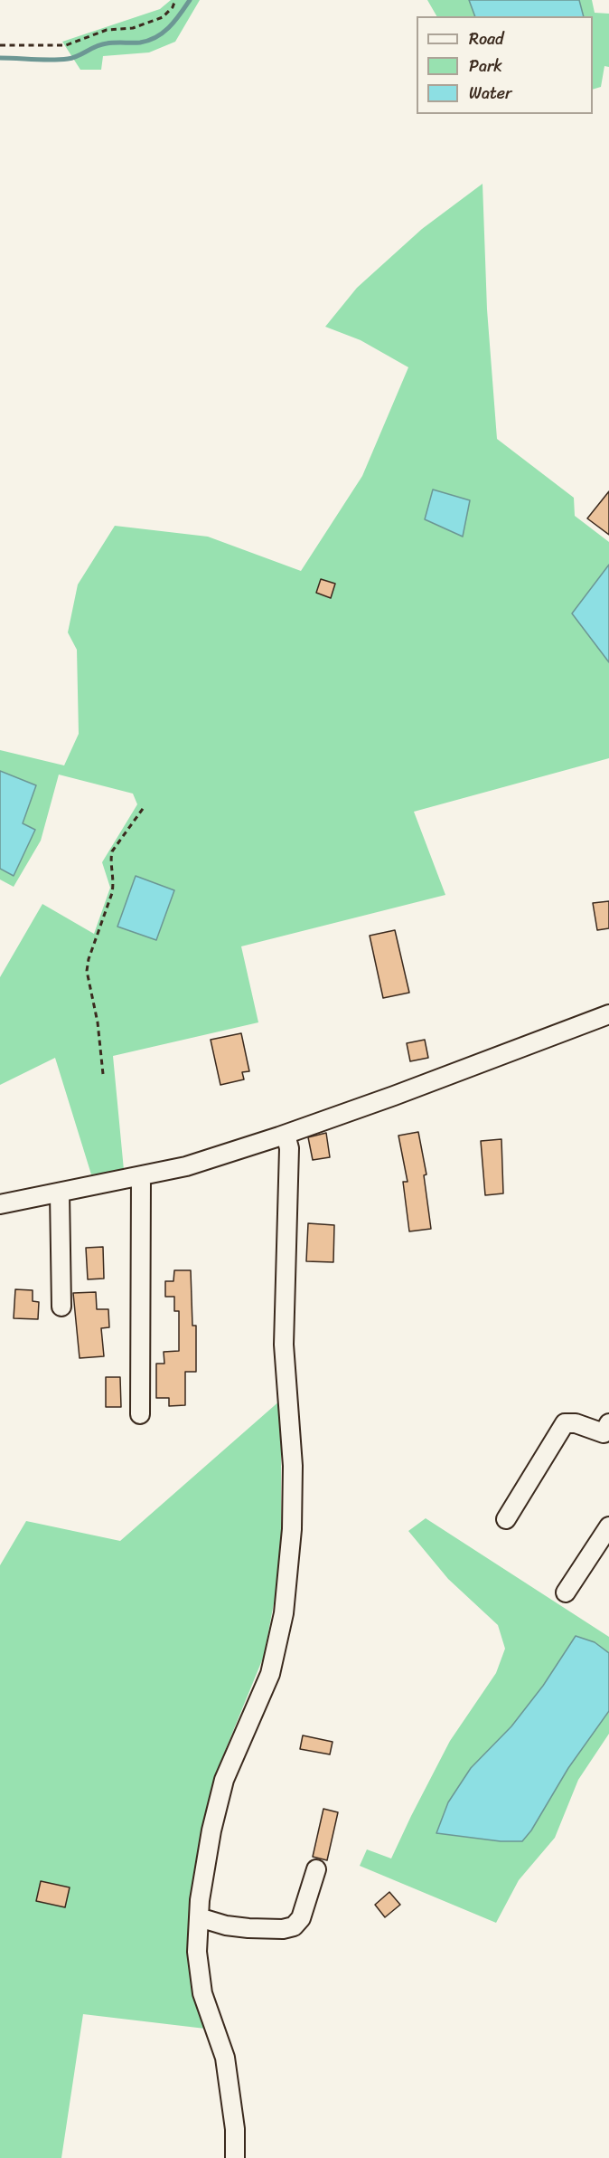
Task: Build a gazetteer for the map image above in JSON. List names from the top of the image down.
{
  "legend": ["Road", "Park", "Water"]
}
